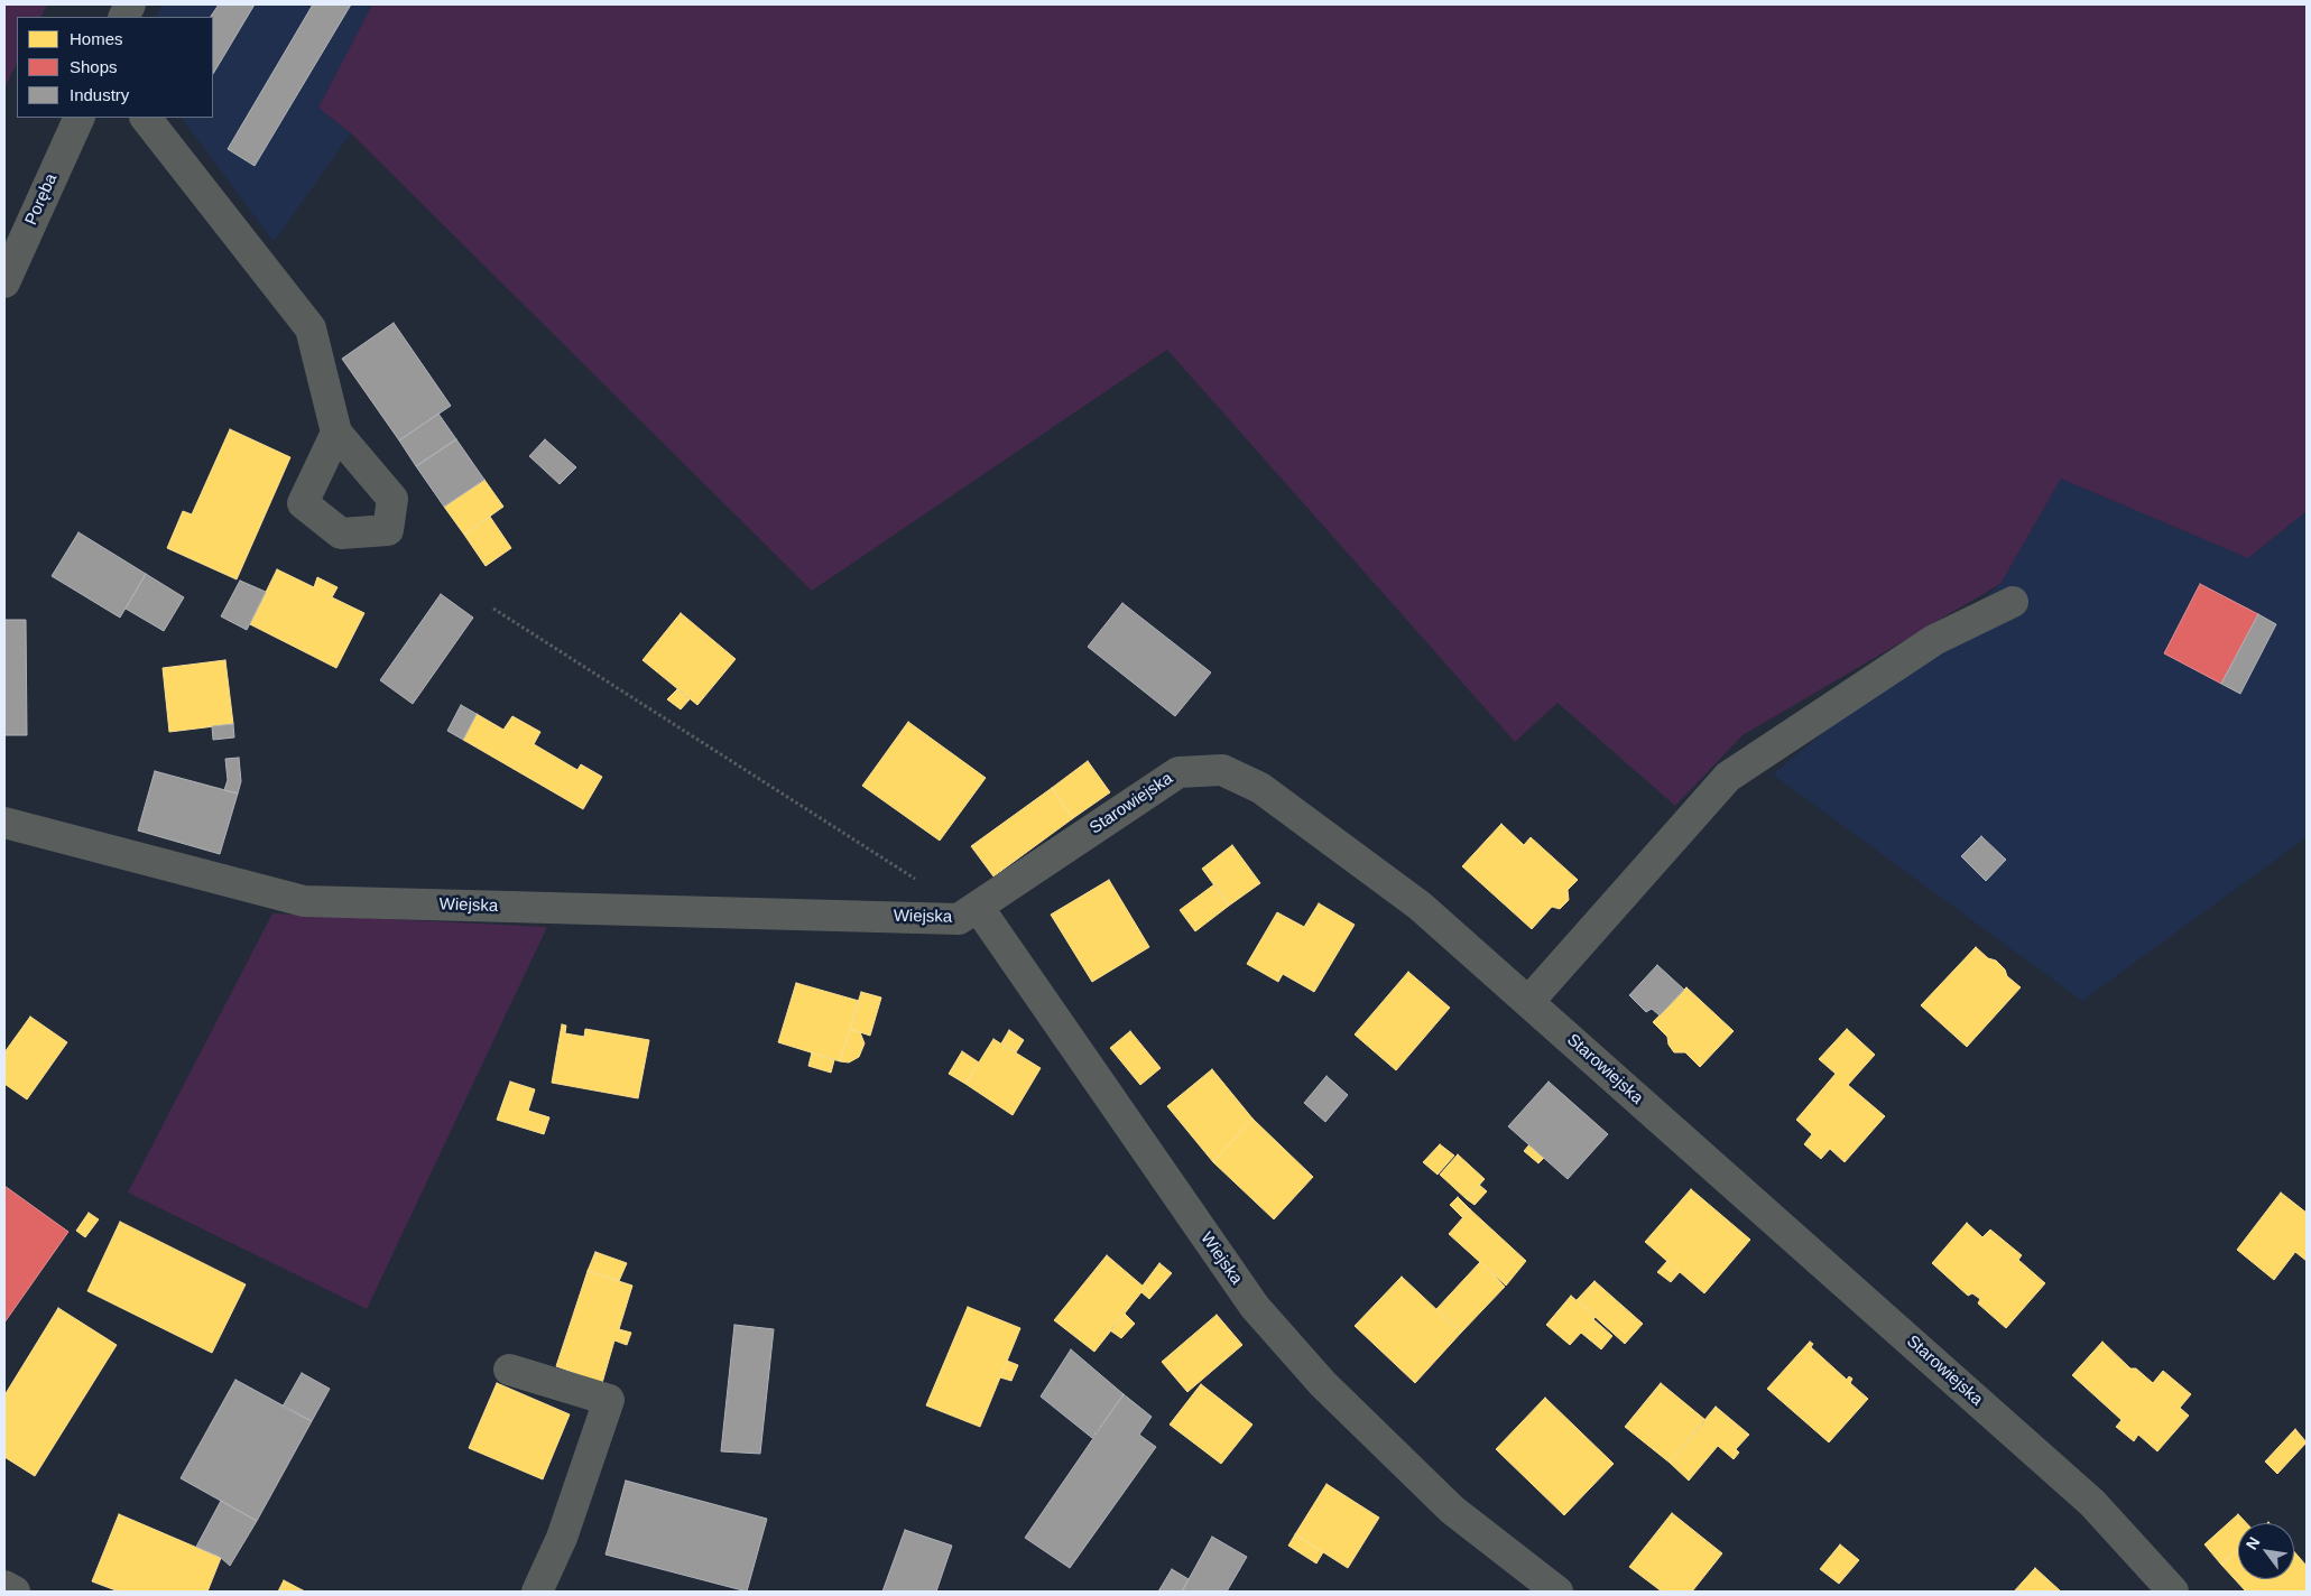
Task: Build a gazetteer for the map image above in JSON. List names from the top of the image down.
{
  "streets": {
    "street": ["Poręba", "Starowiejska", "Wiejska"]
  },
  "crossings": [
    ["Starowiejska", "Wiejska"]
  ],
  "legend": ["Homes", "Shops", "Industry"],
  "north": "top left"
}
